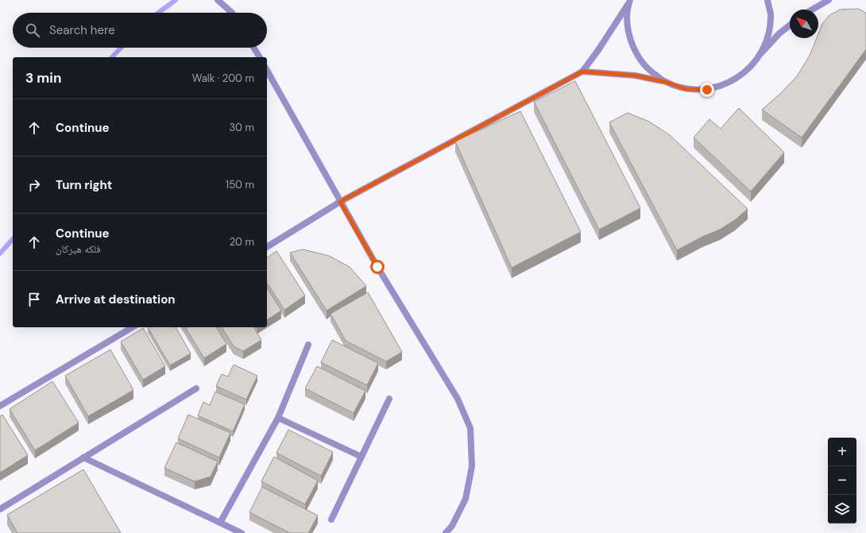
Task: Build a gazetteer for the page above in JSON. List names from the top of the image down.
{
  "north": "top left",
  "page": {
    "search": "Search here",
    "heading": ["3 min", "Walk · 200 m"],
    "list": [
      ["Continue", "30 m"],
      ["Turn right", "150 m"],
      ["Continue", "فلکه هیرکان", "20 m"],
      "Arrive at destination"
    ],
    "map_buttons": ["+", "−"]
  }
}
